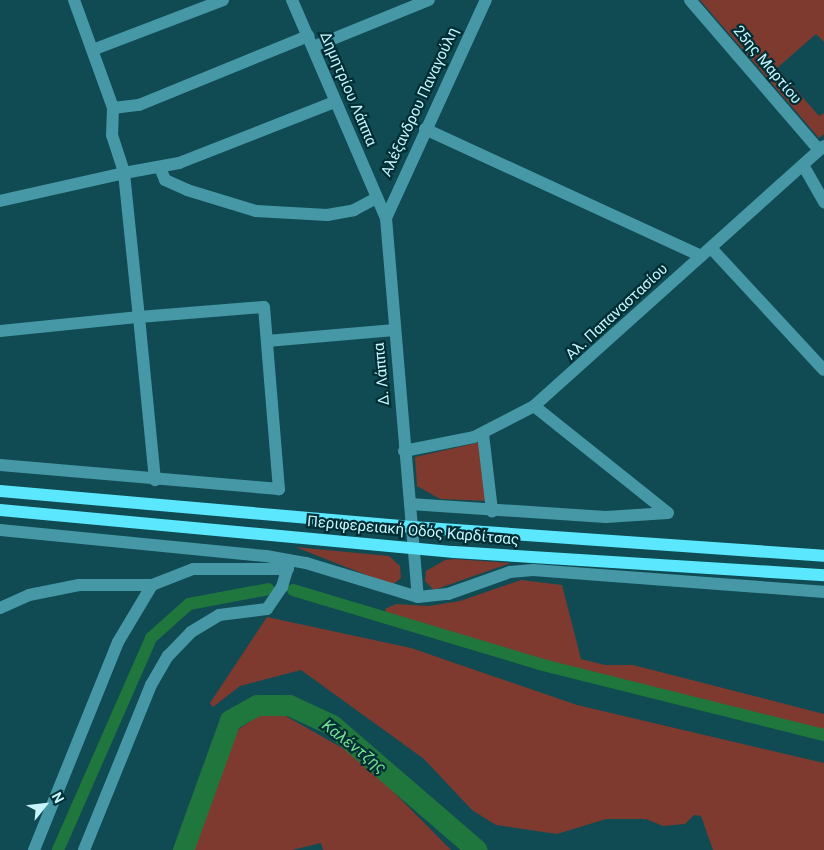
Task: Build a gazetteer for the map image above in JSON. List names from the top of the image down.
{
  "streets": {
    "main road": ["Περιφερειακή Οδός Καρδίτσας"],
    "street": [
      "25ης Μαρτίου",
      "Δημητρίου Λάππα",
      "Αλέξανδρου Παναγούλη",
      "Αλ. Παπαναστασίου",
      "Δ. Λάππα"
    ]
  },
  "crossings": [
    ["25ης Μαρτίου", "Αλ. Παπαναστασίου"],
    ["Δημητρίου Λάππα", "Αλέξανδρου Παναγούλη"],
    ["Δημητρίου Λάππα", "Δ. Λάππα"],
    ["Αλέξανδρου Παναγούλη", "Δ. Λάππα"],
    ["Αλ. Παπαναστασίου", "Δ. Λάππα"],
    ["Δ. Λάππα", "Περιφερειακή Οδός Καρδίτσας"]
  ],
  "water": ["Καλέντζης"],
  "north": "top right"
}
